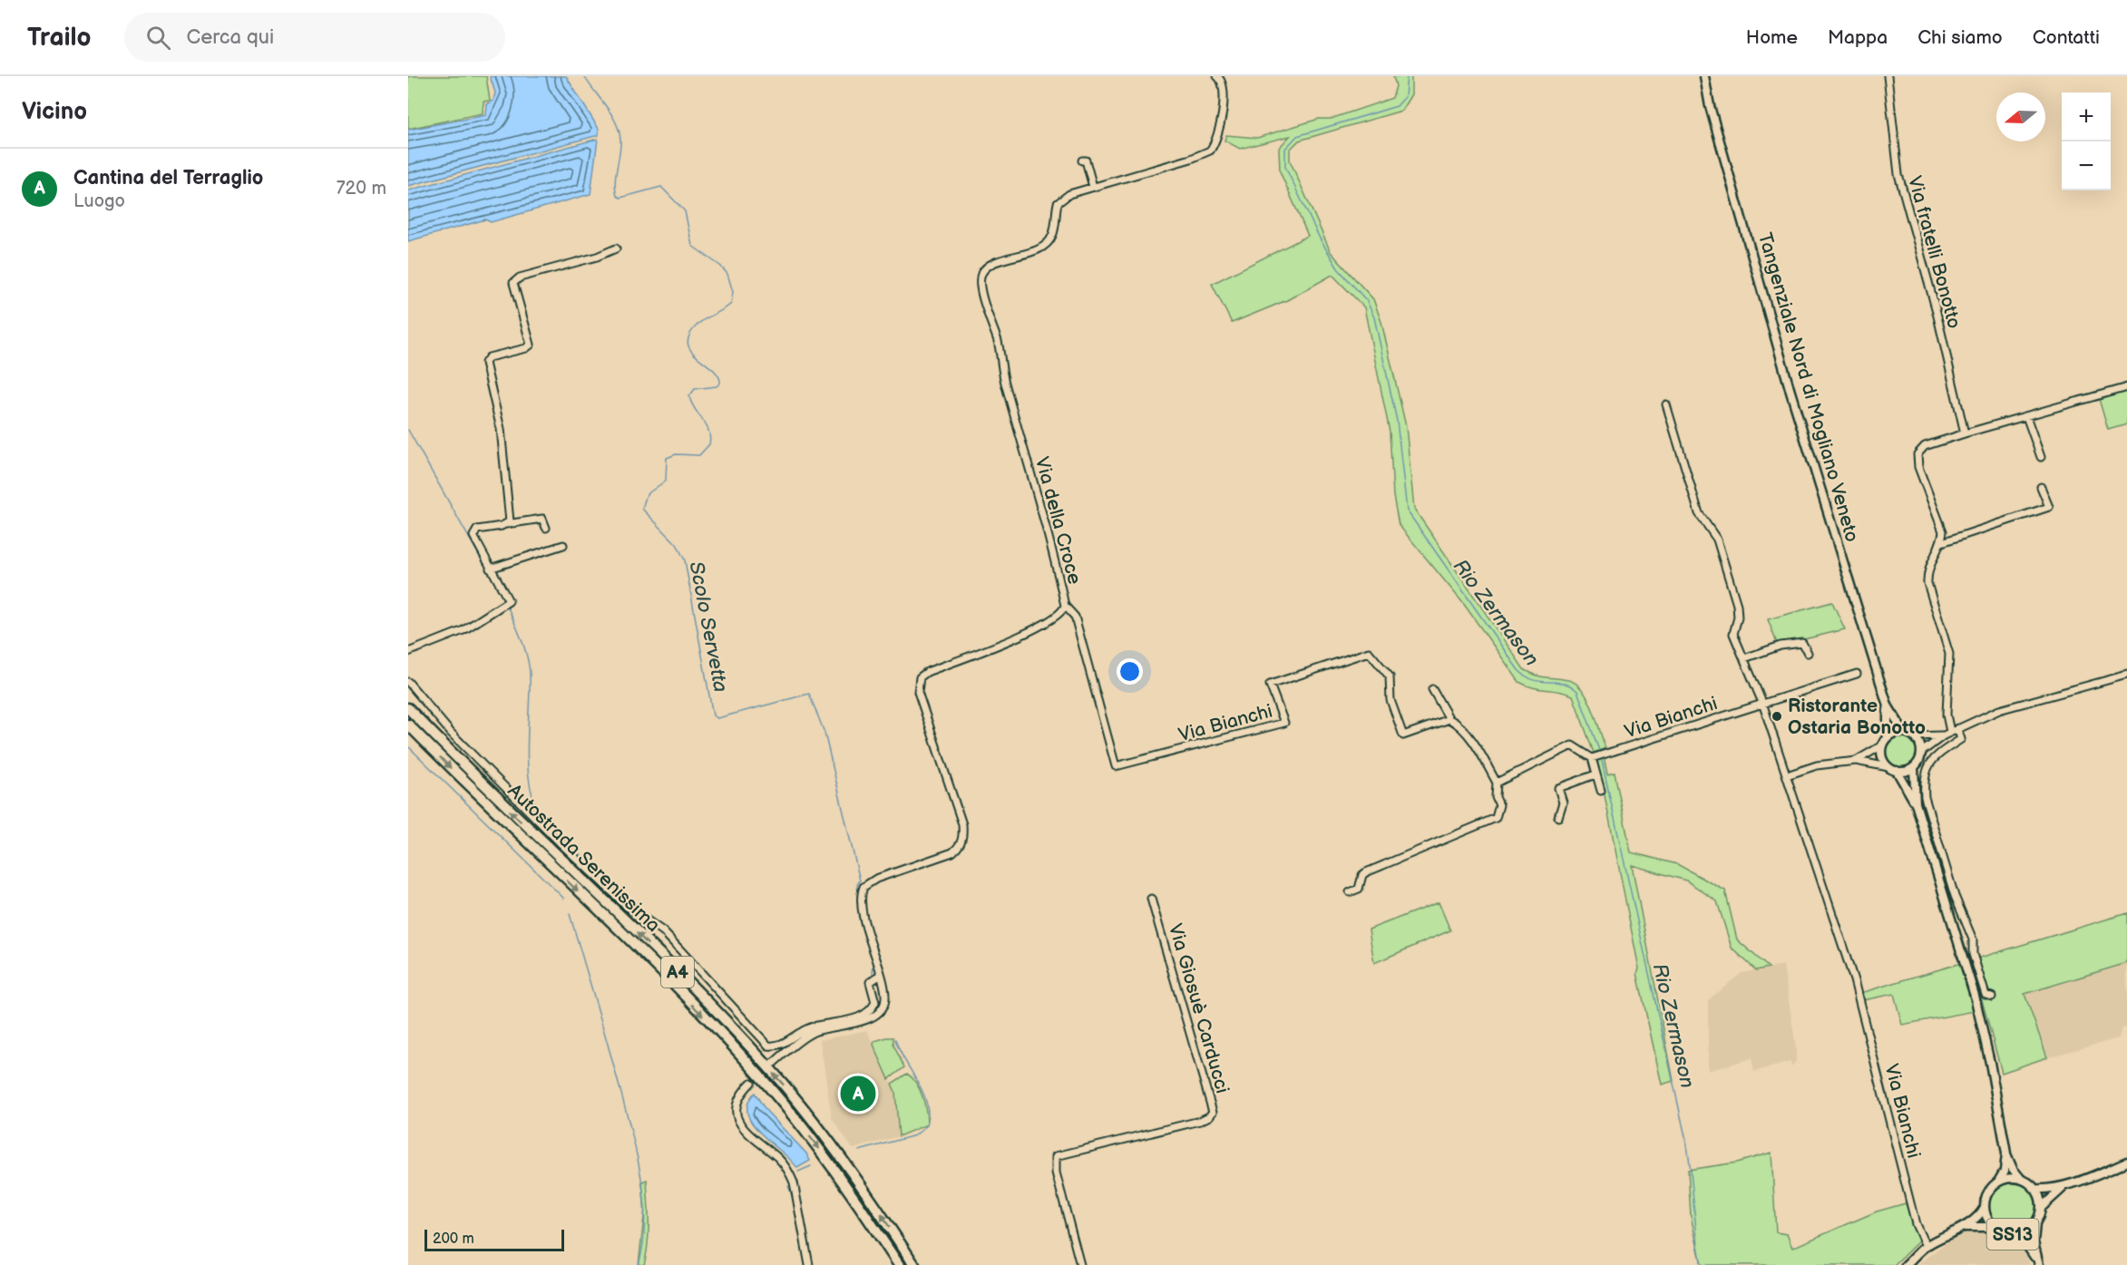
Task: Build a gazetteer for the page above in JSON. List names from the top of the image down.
{
  "streets": {
    "highway": ["Autostrada Serenissima", "A4"],
    "main road": ["Tangenziale Nord di Mogliano Veneto", "SS13"],
    "street": [
      "Via fratelli Bonotto",
      "Via della Croce",
      "Via Bianchi",
      "Via Giosuè Carducci"
    ]
  },
  "crossings": [
    ["Via della Croce", "Via Bianchi"],
    ["Via Bianchi", "SS13"]
  ],
  "water": ["Rio Zermason", "Scolo Servetta"],
  "places": ["Ristorante Ostaria Bonotto"],
  "scale_bar": "200 m",
  "north": "left",
  "page": {
    "header": "Trailo",
    "search": "Cerca qui",
    "nav": [
      "Home",
      "Mappa",
      "Chi siamo",
      "Contatti"
    ],
    "heading": "Vicino",
    "map_buttons": ["+", "−"],
    "list": [
      {
        "mark": "A",
        "name": "Cantina del Terraglio",
        "note": "Luogo",
        "value": "720 m"
      }
    ],
    "pins": "A",
    "scale": "200 m"
  }
}
